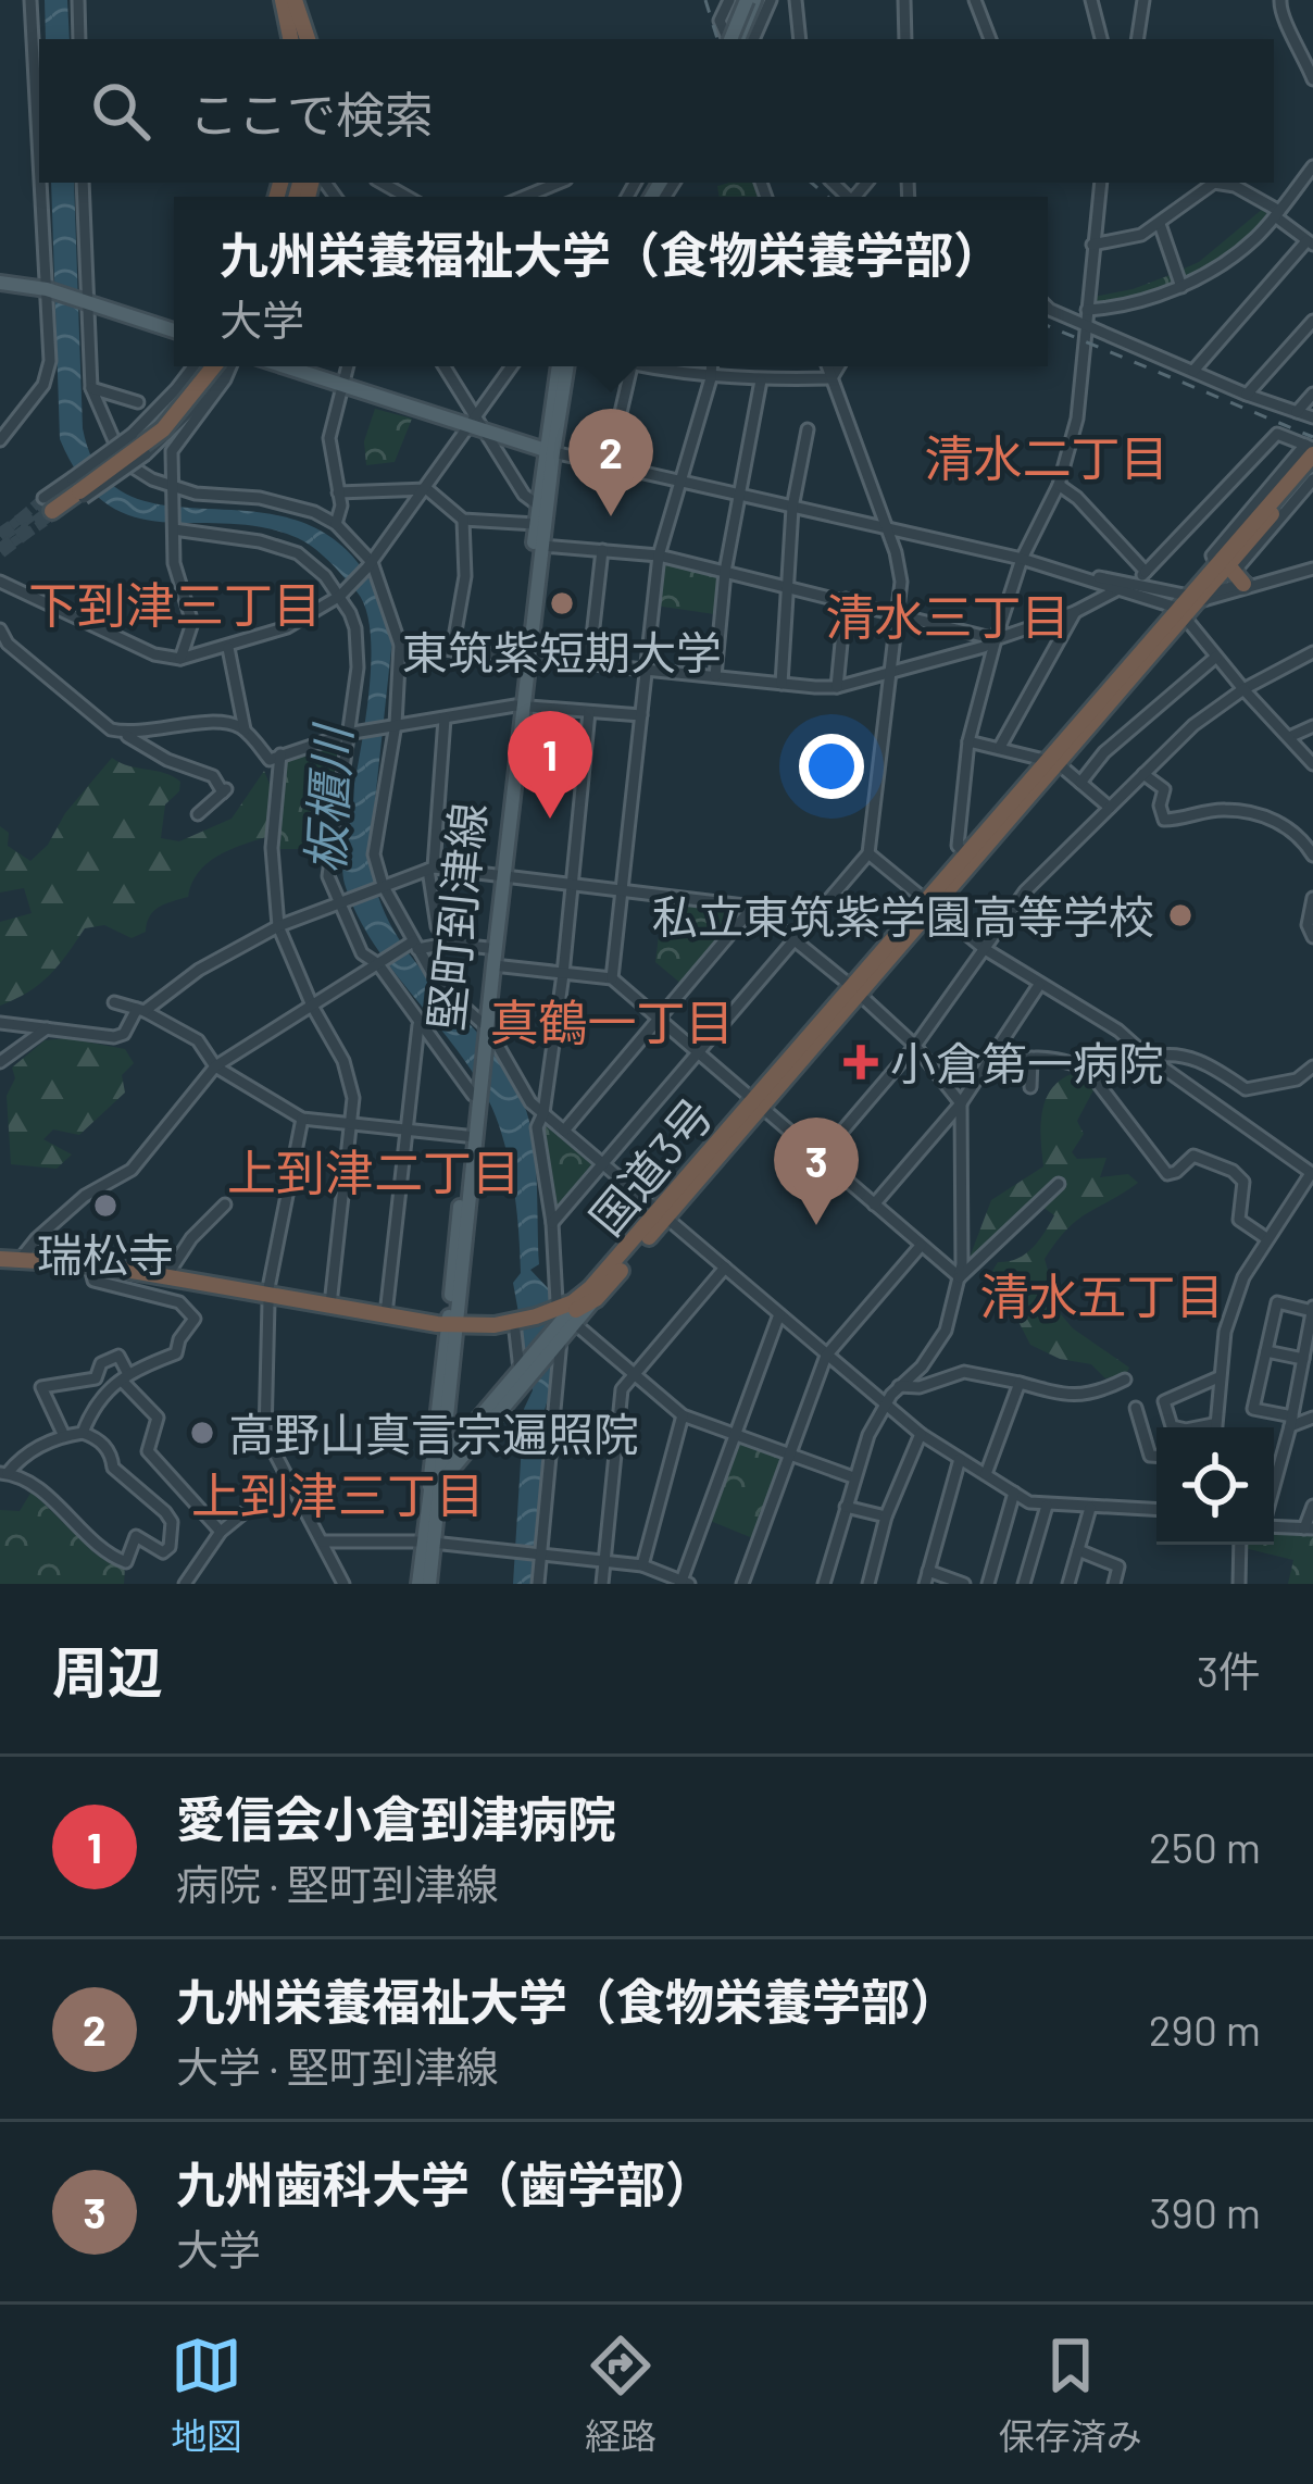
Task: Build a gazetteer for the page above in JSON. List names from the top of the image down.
{
  "streets": {
    "highway": ["国道3号"],
    "main road": ["堅町到津線"]
  },
  "crossings": [
    ["堅町到津線", "国道3号"]
  ],
  "districts": [
    "清水二丁目",
    "下到津三丁目",
    "清水三丁目",
    "真鶴一丁目",
    "上到津二丁目",
    "清水五丁目",
    "上到津三丁目"
  ],
  "water": ["板櫃川"],
  "places": {
    "other": [
      "東筑紫短期大学",
      "私立東筑紫学園高等学校",
      "瑞松寺",
      "高野山真言宗遍照院"
    ],
    "health": ["小倉第一病院"]
  },
  "page": {
    "search": "ここで検索",
    "popup": ["九州栄養福祉大学（食物栄養学部）", "大学"],
    "pins": ["2", "1", "3"],
    "heading": ["周辺", "3件"],
    "list": [
      {
        "mark": "1",
        "name": "愛信会小倉到津病院",
        "note": "病院 · 堅町到津線",
        "value": "250 m"
      },
      {
        "mark": "2",
        "name": "九州栄養福祉大学（食物栄養学部）",
        "note": "大学 · 堅町到津線",
        "value": "290 m"
      },
      {
        "mark": "3",
        "name": "九州歯科大学（歯学部）",
        "note": "大学",
        "value": "390 m"
      }
    ],
    "nav": ["地図", "経路", "保存済み"]
  }
}
